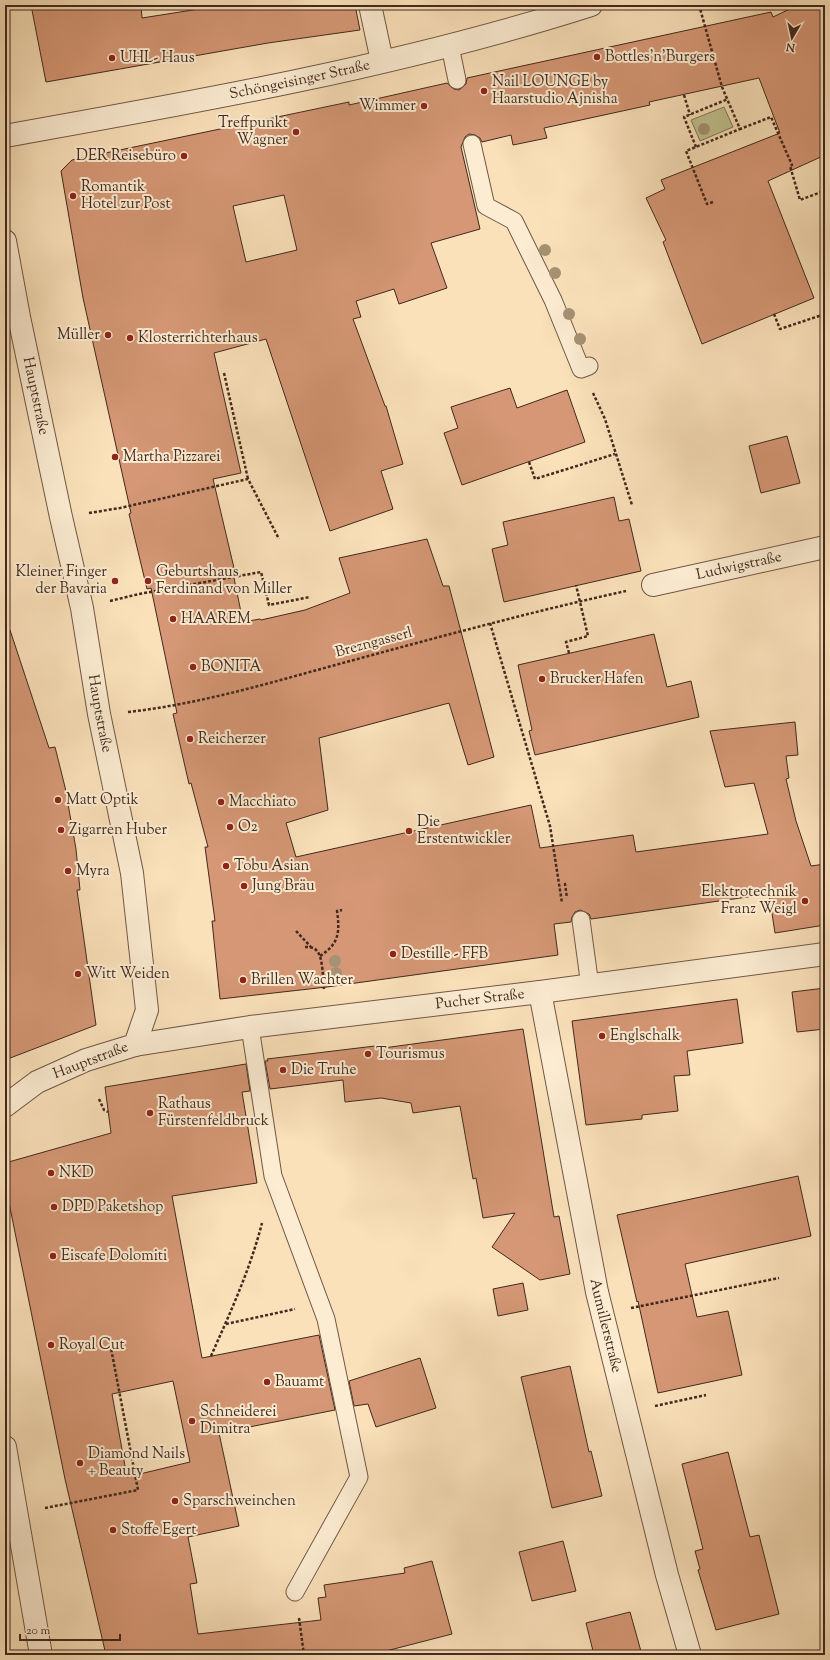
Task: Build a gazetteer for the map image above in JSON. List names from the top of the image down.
{
  "streets": {
    "street": [
      "Schöngeisinger Straße",
      "Hauptstraße",
      "Ludwigstraße",
      "Pucher Straße",
      "Aumillerstraße"
    ],
    "path": ["Brezngasserl"]
  },
  "crossings": [
    ["Hauptstraße", "Brezngasserl"],
    ["Hauptstraße", "Pucher Straße"],
    ["Ludwigstraße", "Brezngasserl"],
    ["Pucher Straße", "Aumillerstraße"]
  ],
  "places": [
    "Bottles'n'Burgers",
    "UHL- Haus",
    "Nail LOUNGE by Haarstudio Ajnisha",
    "Wimmer",
    "Treffpunkt Wagner",
    "DER Reisebüro",
    "Romantik Hotel zur Post",
    "Müller",
    "Klosterrichterhaus",
    "Martha Pizzarei",
    "Kleiner Finger der Bavaria",
    "Geburtshaus Ferdinand von Miller",
    "HAAREM",
    "BONITA",
    "Brucker Hafen",
    "Reicherzer",
    "Matt Optik",
    "Macchiato",
    "O2",
    "Zigarren Huber",
    "Die Erstentwickler",
    "Tobu Asian",
    "Myra",
    "Jung Bräu",
    "Elektrotechnik Franz Weigl",
    "Destille - FFB",
    "Witt Weiden",
    "Brillen Wachter",
    "Englschalk",
    "Tourismus",
    "Die Truhe",
    "Rathaus Fürstenfeldbruck",
    "NKD",
    "DPD Paketshop",
    "Eiscafe Dolomiti",
    "Royal Cut",
    "Bauamt",
    "Schneiderei Dimitra",
    "Diamond Nails + Beauty",
    "Sparschweinchen",
    "Stoffe Egert"
  ],
  "scale_bar": "20 m",
  "north": "bottom"
}
